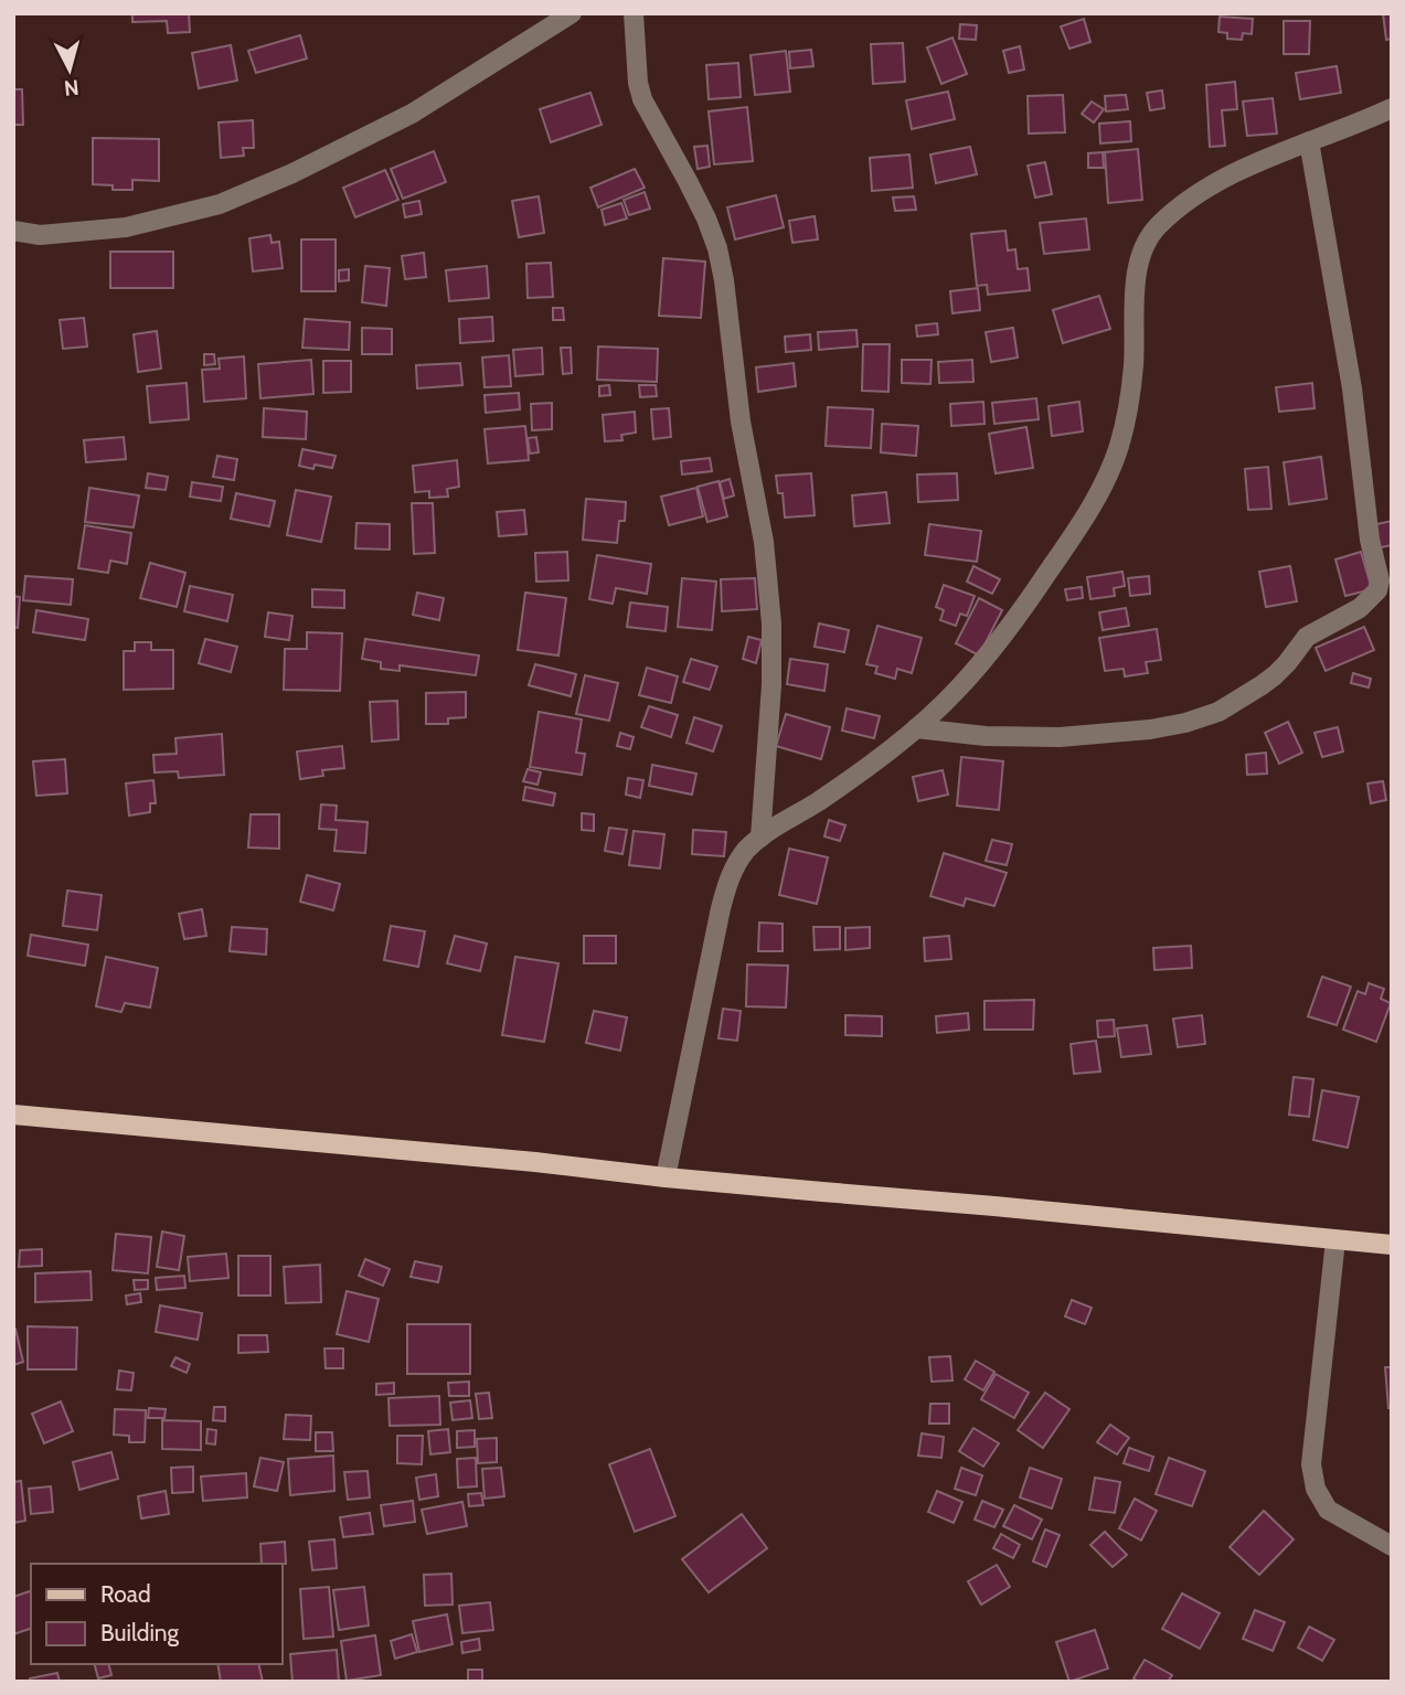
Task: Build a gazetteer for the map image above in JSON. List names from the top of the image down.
{
  "legend": ["Road", "Building"],
  "north": "bottom"
}
